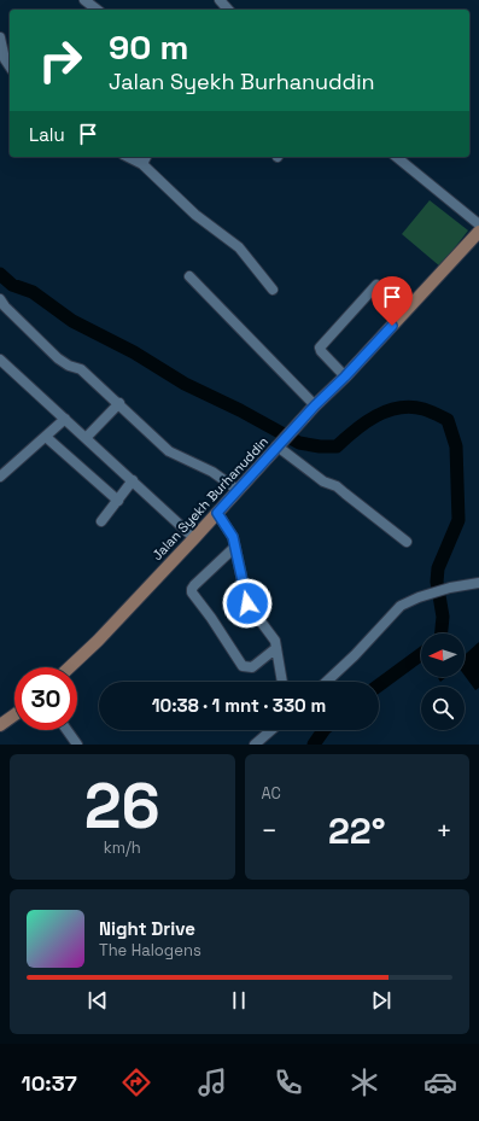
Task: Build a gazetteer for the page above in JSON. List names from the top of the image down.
{
  "streets": {
    "main road": ["Jalan Syekh Burhanuddin"]
  },
  "north": "left",
  "page": {
    "turn": ["90 m", "Jalan Syekh Burhanuddin"],
    "then": "Lalu",
    "limit": "30",
    "trip": "10:38 · 1 mnt · 330 m",
    "tile": [
      ["26", "km/h"],
      "AC"
    ],
    "heat": ["−", "22°", "+"],
    "song": ["Night Drive", "The Halogens"],
    "tabs": "10:37"
  }
}
